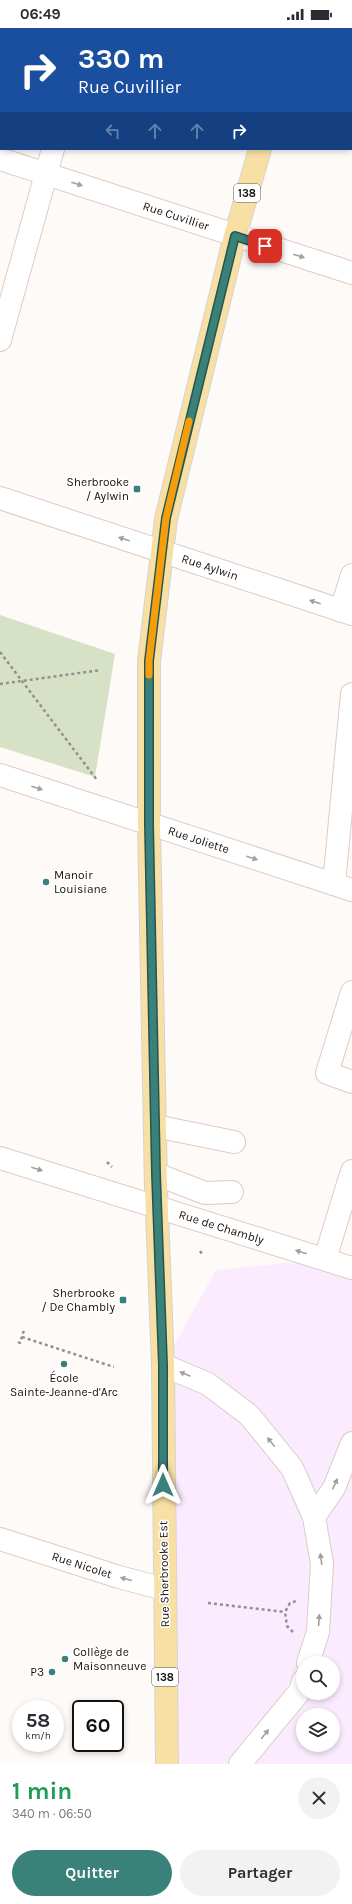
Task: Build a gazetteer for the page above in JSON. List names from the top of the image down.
{
  "streets": {
    "main road": ["138", "Rue Sherbrooke Est"],
    "street": [
      "Rue Cuvillier",
      "Rue Aylwin",
      "Rue Joliette",
      "Rue de Chambly",
      "Rue Nicolet"
    ]
  },
  "crossings": [
    ["Rue Cuvillier", "Rue Sherbrooke Est"],
    ["Rue Aylwin", "Rue Sherbrooke Est"],
    ["Rue Joliette", "Rue Sherbrooke Est"],
    ["Rue de Chambly", "Rue Sherbrooke Est"],
    ["Rue Nicolet", "Rue Sherbrooke Est"]
  ],
  "one_way": [
    "Rue Cuvillier",
    "Rue Aylwin",
    "Rue Joliette",
    "Rue Nicolet"
  ],
  "places": {
    "transit": ["Sherbrooke / Aylwin", "Sherbrooke / De Chambly"],
    "other": [
      "Manoir Louisiane",
      "École Sainte-Jeanne-d'Arc",
      "Collège de Maisonneuve",
      "P3"
    ]
  },
  "page": {
    "status": "06:49",
    "turn": ["330 m", "Rue Cuvillier"],
    "speed": "58 km/h",
    "limit": "60",
    "heading": ["1 min", "340 m · 06:50"],
    "buttons": ["Quitter", "Partager"]
  }
}
